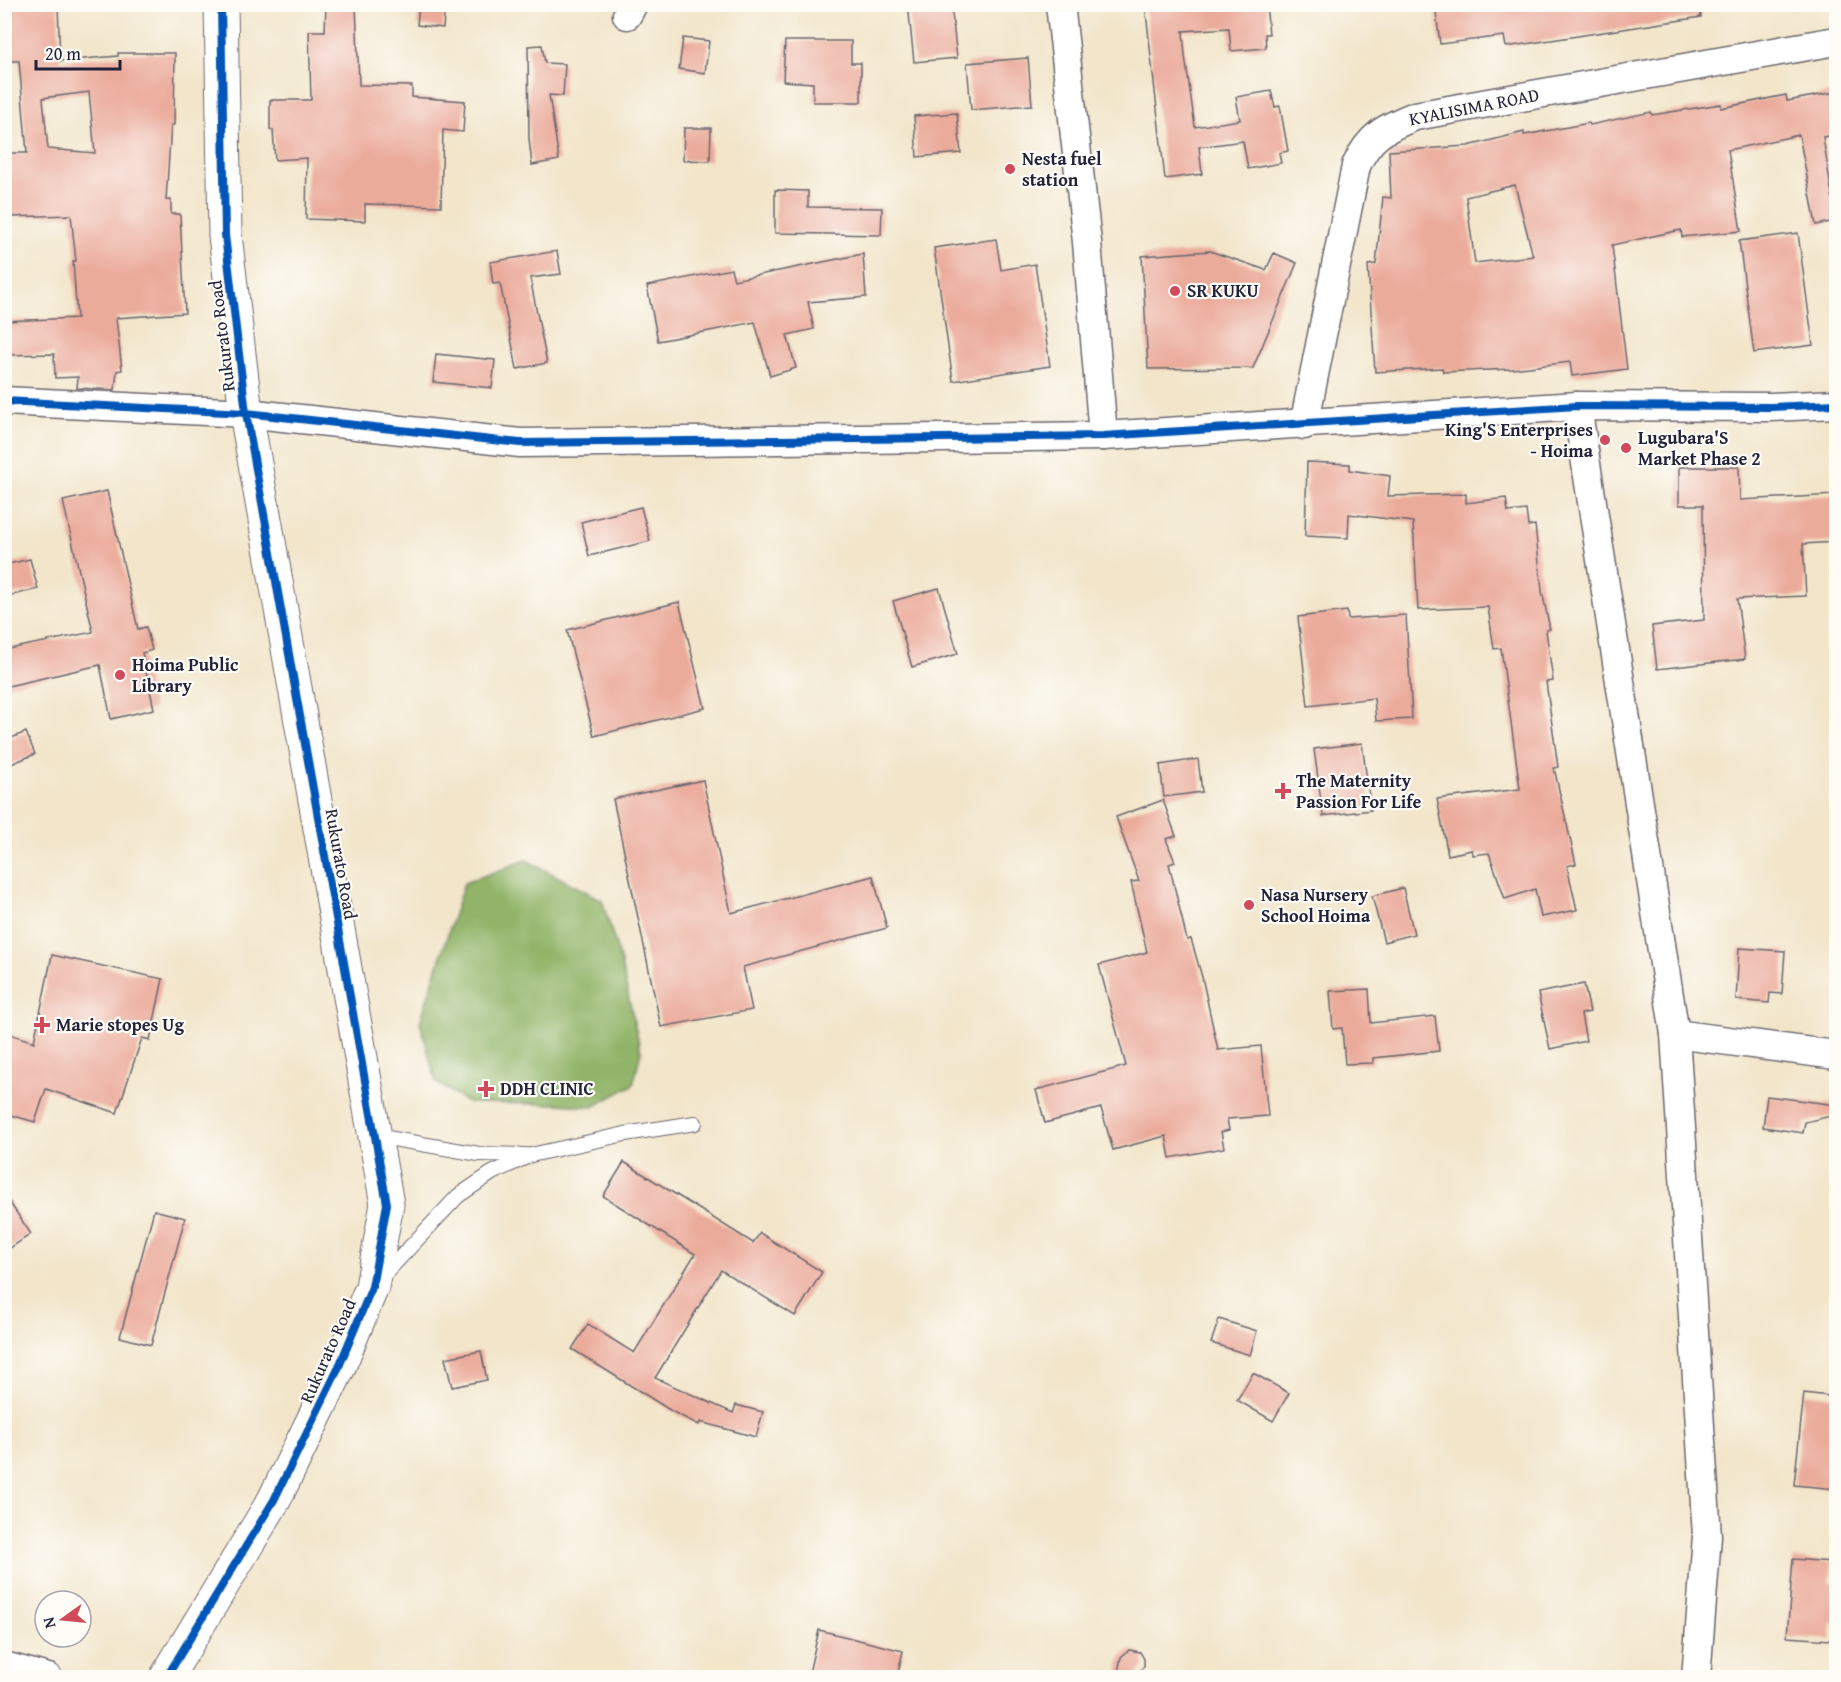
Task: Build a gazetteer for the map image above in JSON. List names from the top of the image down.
{
  "streets": {
    "street": ["KYALISIMA ROAD", "Rukurato Road"]
  },
  "places": {
    "other": [
      "Nesta fuel station",
      "SR KUKU",
      "King'S Enterprises - Hoima",
      "Lugubara'S Market Phase 2",
      "Hoima Public Library",
      "Nasa Nursery School Hoima"
    ],
    "health": ["The Maternity Passion For Life", "Marie stopes Ug", "DDH CLINIC"]
  },
  "scale_bar": "20 m",
  "north": "left"
}
